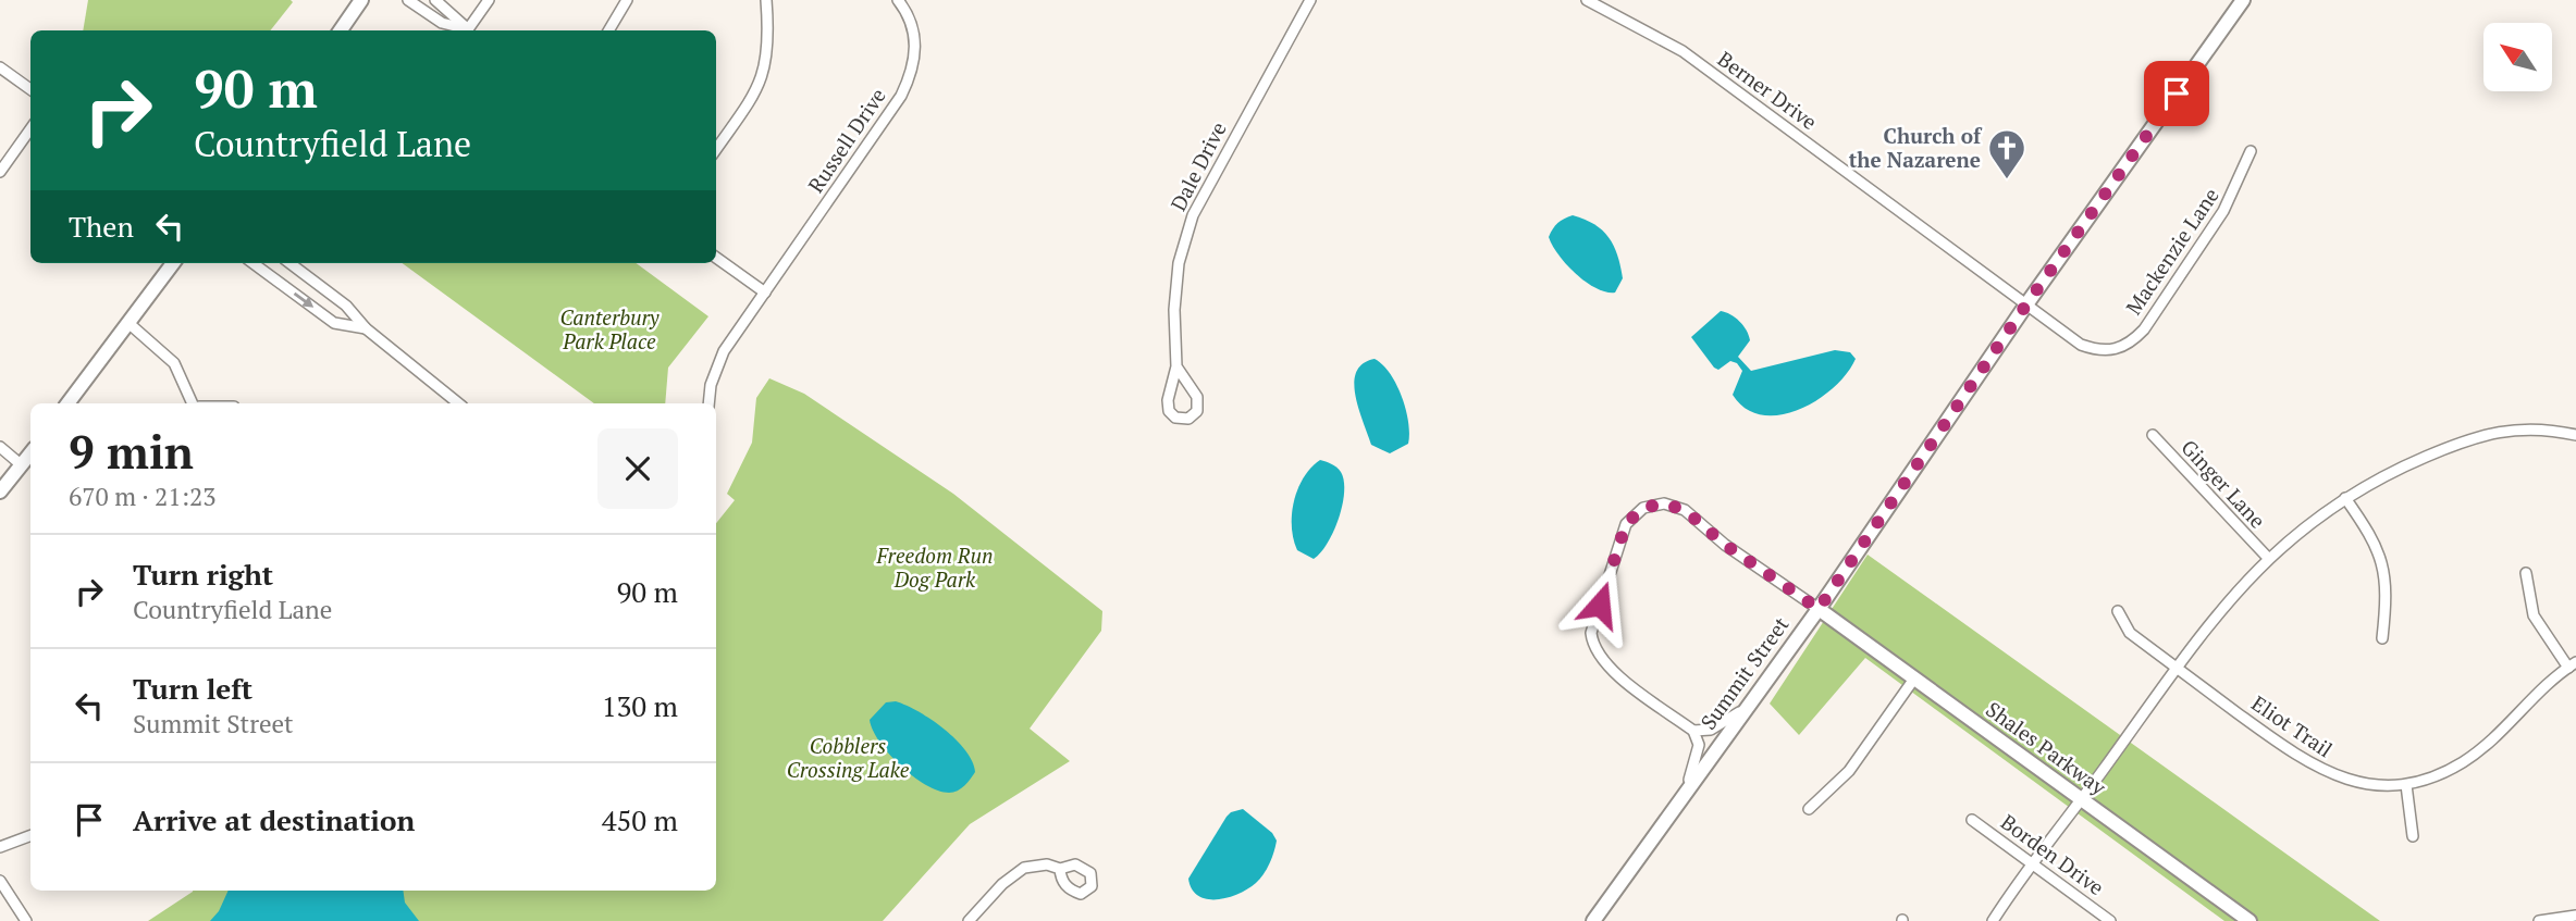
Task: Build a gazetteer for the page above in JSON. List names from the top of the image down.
{
  "streets": {
    "main road": ["Summit Street", "Shales Parkway"],
    "street": [
      "Berner Drive",
      "Russell Drive",
      "Dale Drive",
      "Mackenzie Lane",
      "Ginger Lane",
      "Eliot Trail",
      "Borden Drive"
    ]
  },
  "crossings": [
    ["Berner Drive", "Mackenzie Lane"],
    ["Berner Drive", "Summit Street"],
    ["Mackenzie Lane", "Summit Street"],
    ["Summit Street", "Shales Parkway"]
  ],
  "parks": ["Canterbury Park Place", "Freedom Run Dog Park", "Cobblers Crossing Lake"],
  "places": {
    "church": ["Church of the Nazarene"]
  },
  "north": "top left",
  "page": {
    "turn": ["90 m", "Countryfield Lane"],
    "then": "Then",
    "heading": ["9 min", "670 m · 21:23"],
    "list": [
      {
        "name": "Turn right",
        "note": "Countryfield Lane",
        "value": "90 m"
      },
      {
        "name": "Turn left",
        "note": "Summit Street",
        "value": "130 m"
      },
      {
        "name": "Arrive at destination",
        "value": "450 m"
      }
    ]
  }
}
